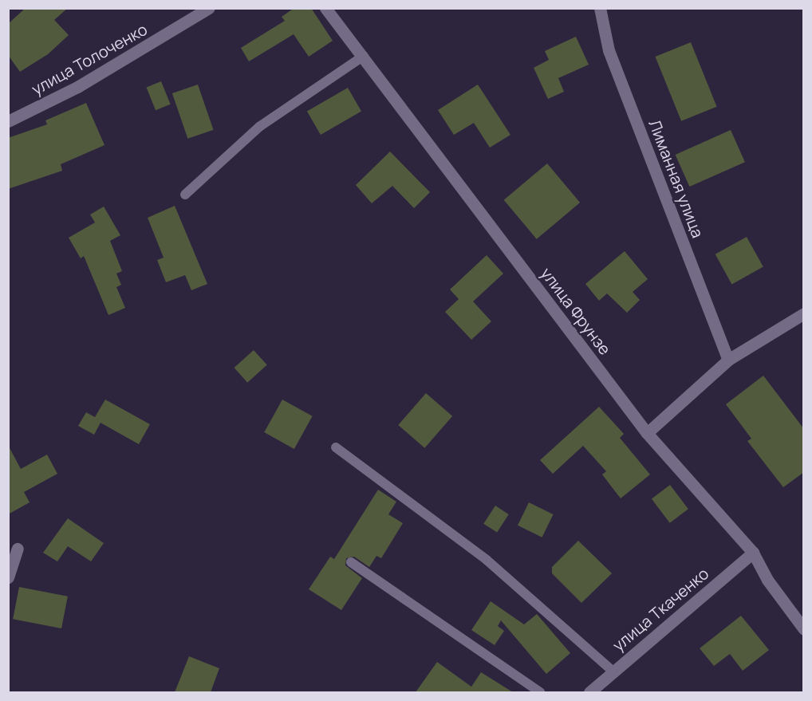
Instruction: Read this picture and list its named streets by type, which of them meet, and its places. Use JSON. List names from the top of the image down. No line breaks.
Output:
{"streets":{"street":["улица Толоченко","Лиманная улица","улица Фрунзе","улица Ткаченко"]},"crossings":[["улица Фрунзе","улица Ткаченко"]]}
